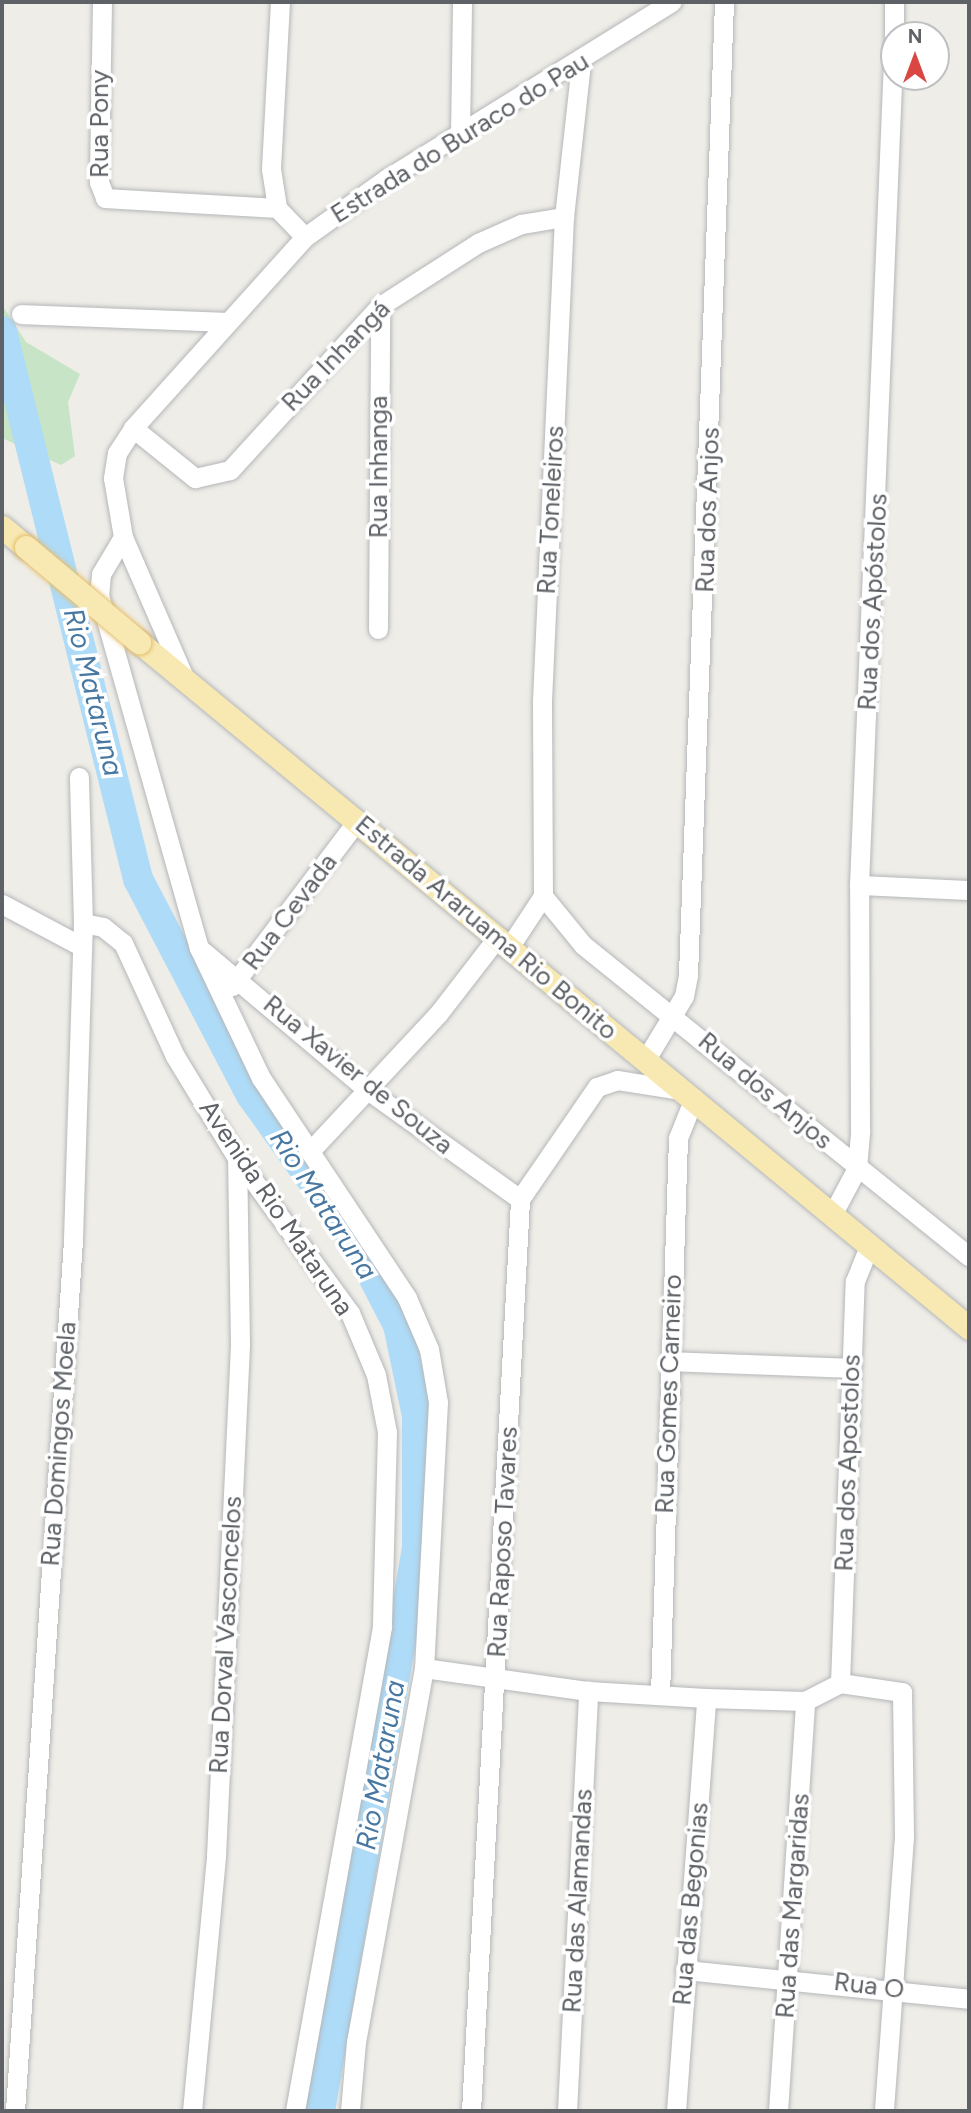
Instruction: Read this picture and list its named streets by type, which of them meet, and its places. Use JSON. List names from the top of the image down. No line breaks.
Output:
{"streets":{"main road":["Estrada Araruama Rio Bonito"],"street":["Rua Pony","Estrada do Buraco do Pau","Rua Inhangá","Rua Inhanga","Rua Toneleiros","Rua dos Anjos","Rua dos Apóstolos","Rua Cevada","Rua Xavier de Souza","Avenida Rio Mataruna","Rua Gomes Carneiro","Rua Domingos Moela","Rua dos Apostolos","Rua Raposo Tavares","Rua Dorval Vasconcelos","Rua das Alamandas","Rua das Begonias","Rua das Margaridas","Rua O"]},"crossings":[["Estrada do Buraco do Pau","Rua Inhangá"],["Estrada do Buraco do Pau","Rua Toneleiros"],["Estrada do Buraco do Pau","Estrada Araruama Rio Bonito"],["Rua Inhangá","Rua Inhanga"],["Rua Inhangá","Rua Toneleiros"],["Rua dos Anjos","Rua dos Apóstolos"],["Rua dos Anjos","Estrada Araruama Rio Bonito"],["Rua dos Apóstolos","Estrada Araruama Rio Bonito"],["Rua Cevada","Estrada Araruama Rio Bonito"],["Rua Cevada","Rua Xavier de Souza"],["Estrada Araruama Rio Bonito","Rua Gomes Carneiro"],["Estrada Araruama Rio Bonito","Rua dos Apostolos"],["Rua Xavier de Souza","Rua Raposo Tavares"],["Avenida Rio Mataruna","Rua Domingos Moela"],["Avenida Rio Mataruna","Rua Dorval Vasconcelos"],["Rua das Begonias","Rua O"],["Rua das Margaridas","Rua O"]],"water":["Rio Mataruna"],"north":"top"}
